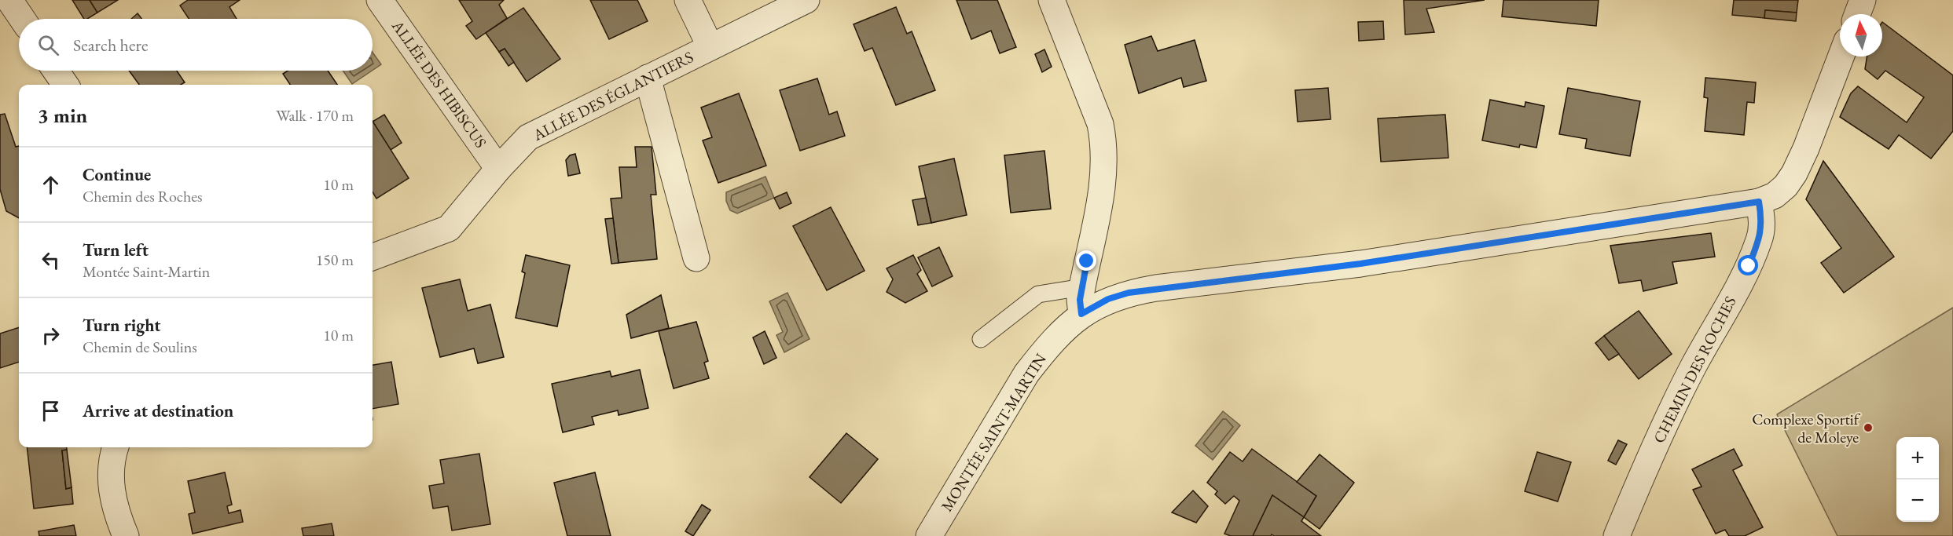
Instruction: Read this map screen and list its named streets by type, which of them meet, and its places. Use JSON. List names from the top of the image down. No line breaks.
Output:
{"streets":{"street":["ALLÉE DES HIBISCUS","ALLÉE DES ÉGLANTIERS","CHEMIN DES ROCHES","MONTÉE SAINT-MARTIN"]},"crossings":[["ALLÉE DES HIBISCUS","ALLÉE DES ÉGLANTIERS"],["CHEMIN DES ROCHES","MONTÉE SAINT-MARTIN"]],"places":["Complexe Sportif de Moleye"],"north":"top","page":{"search":"Search here","heading":["3 min","Walk · 170 m"],"list":[["Continue","Chemin des Roches","10 m"],["Turn left","Montée Saint-Martin","150 m"],["Turn right","Chemin de Soulins","10 m"],"Arrive at destination"],"map_buttons":["+","−"]}}
